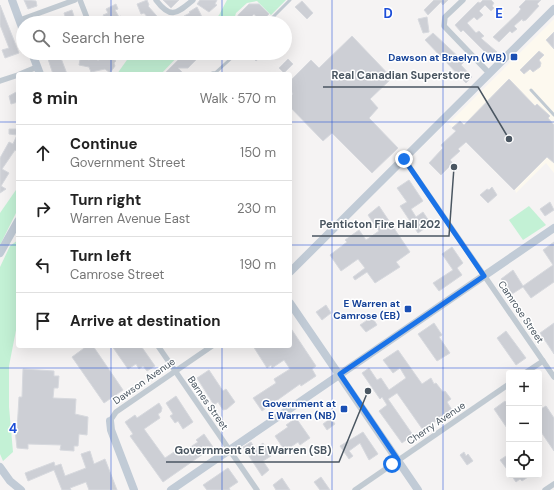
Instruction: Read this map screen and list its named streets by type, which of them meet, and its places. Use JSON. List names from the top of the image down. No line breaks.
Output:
{"streets":{"street":["Camrose Street","Dawson Avenue","Barnes Street","Cherry Avenue"]},"crossings":[["Dawson Avenue","Barnes Street"]],"places":{"transit":["Dawson at Braelyn (WB)","E Warren at Camrose (EB)","Government at E Warren (NB)"],"other":["Real Canadian Superstore","Penticton Fire Hall 202","Government at E Warren (SB)"]},"page":{"search":"Search here","heading":["8 min","Walk · 570 m"],"list":[["Continue","Government Street","150 m"],["Turn right","Warren Avenue East","230 m"],["Turn left","Camrose Street","190 m"],"Arrive at destination"],"map_buttons":["+","−"]},"grid":{"columns":["D","E"],"rows":["4"]}}
